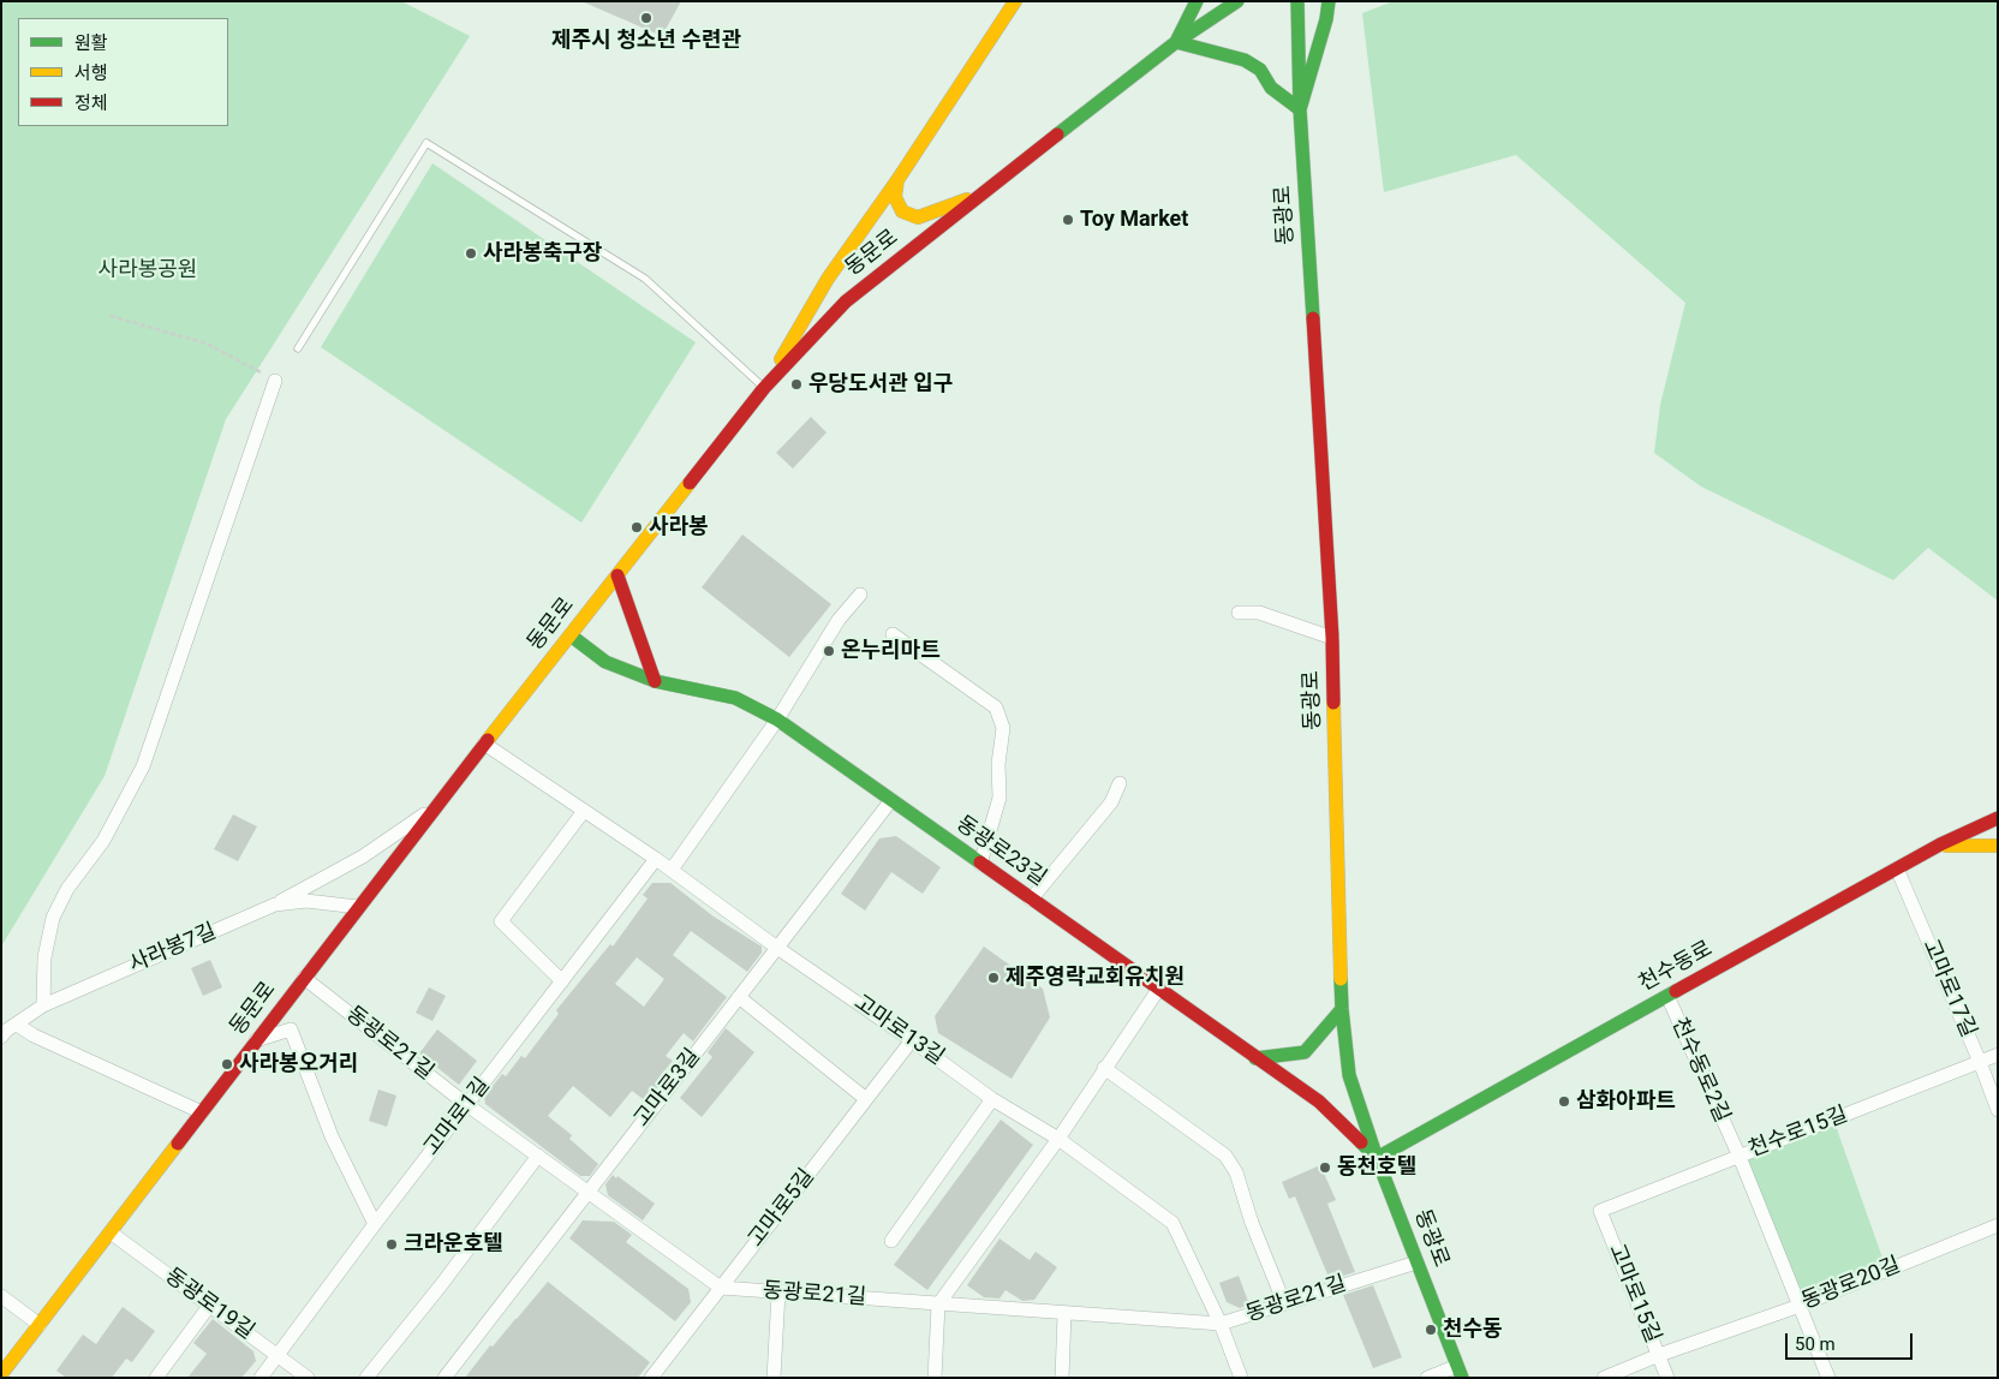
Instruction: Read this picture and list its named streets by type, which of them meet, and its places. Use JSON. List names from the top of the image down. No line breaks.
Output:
{"streets":{"main road":["동광로","동문로","동광로23길","천수동로"],"street":["사라봉7길","고마로17길","고마로13길","동광로21길","천수동로2길","고마로3길","고마로1길","천수로15길","고마로5길","동광로20길","고마로15길","동광로19길"]},"crossings":[["동광로","동광로23길"],["동광로","천수동로"],["동광로","동광로21길"],["동문로","동광로23길"],["동문로","사라봉7길"],["동문로","고마로13길"],["동문로","동광로21길"],["동문로","동광로19길"],["동광로23길","천수동로"],["동광로23길","고마로3길"],["천수동로","고마로17길"],["천수동로","천수동로2길"],["고마로17길","천수로15길"],["고마로13길","동광로21길"],["고마로13길","고마로3길"],["고마로13길","고마로1길"],["고마로13길","고마로5길"],["동광로21길","고마로3길"],["동광로21길","고마로1길"],["동광로21길","고마로5길"],["천수동로2길","천수로15길"],["천수동로2길","동광로20길"],["고마로1길","동광로19길"],["천수로15길","고마로15길"],["동광로20길","고마로15길"]],"parks":["사라봉공원"],"places":["제주시 청소년 수련관","Toy Market","사라봉축구장","우당도서관 입구","사라봉","온누리마트","제주영락교회유치원","사라봉오거리","삼화아파트","동천호텔","크라운호텔","천수동"],"legend":["원활","서행","정체"],"scale_bar":"50 m"}
